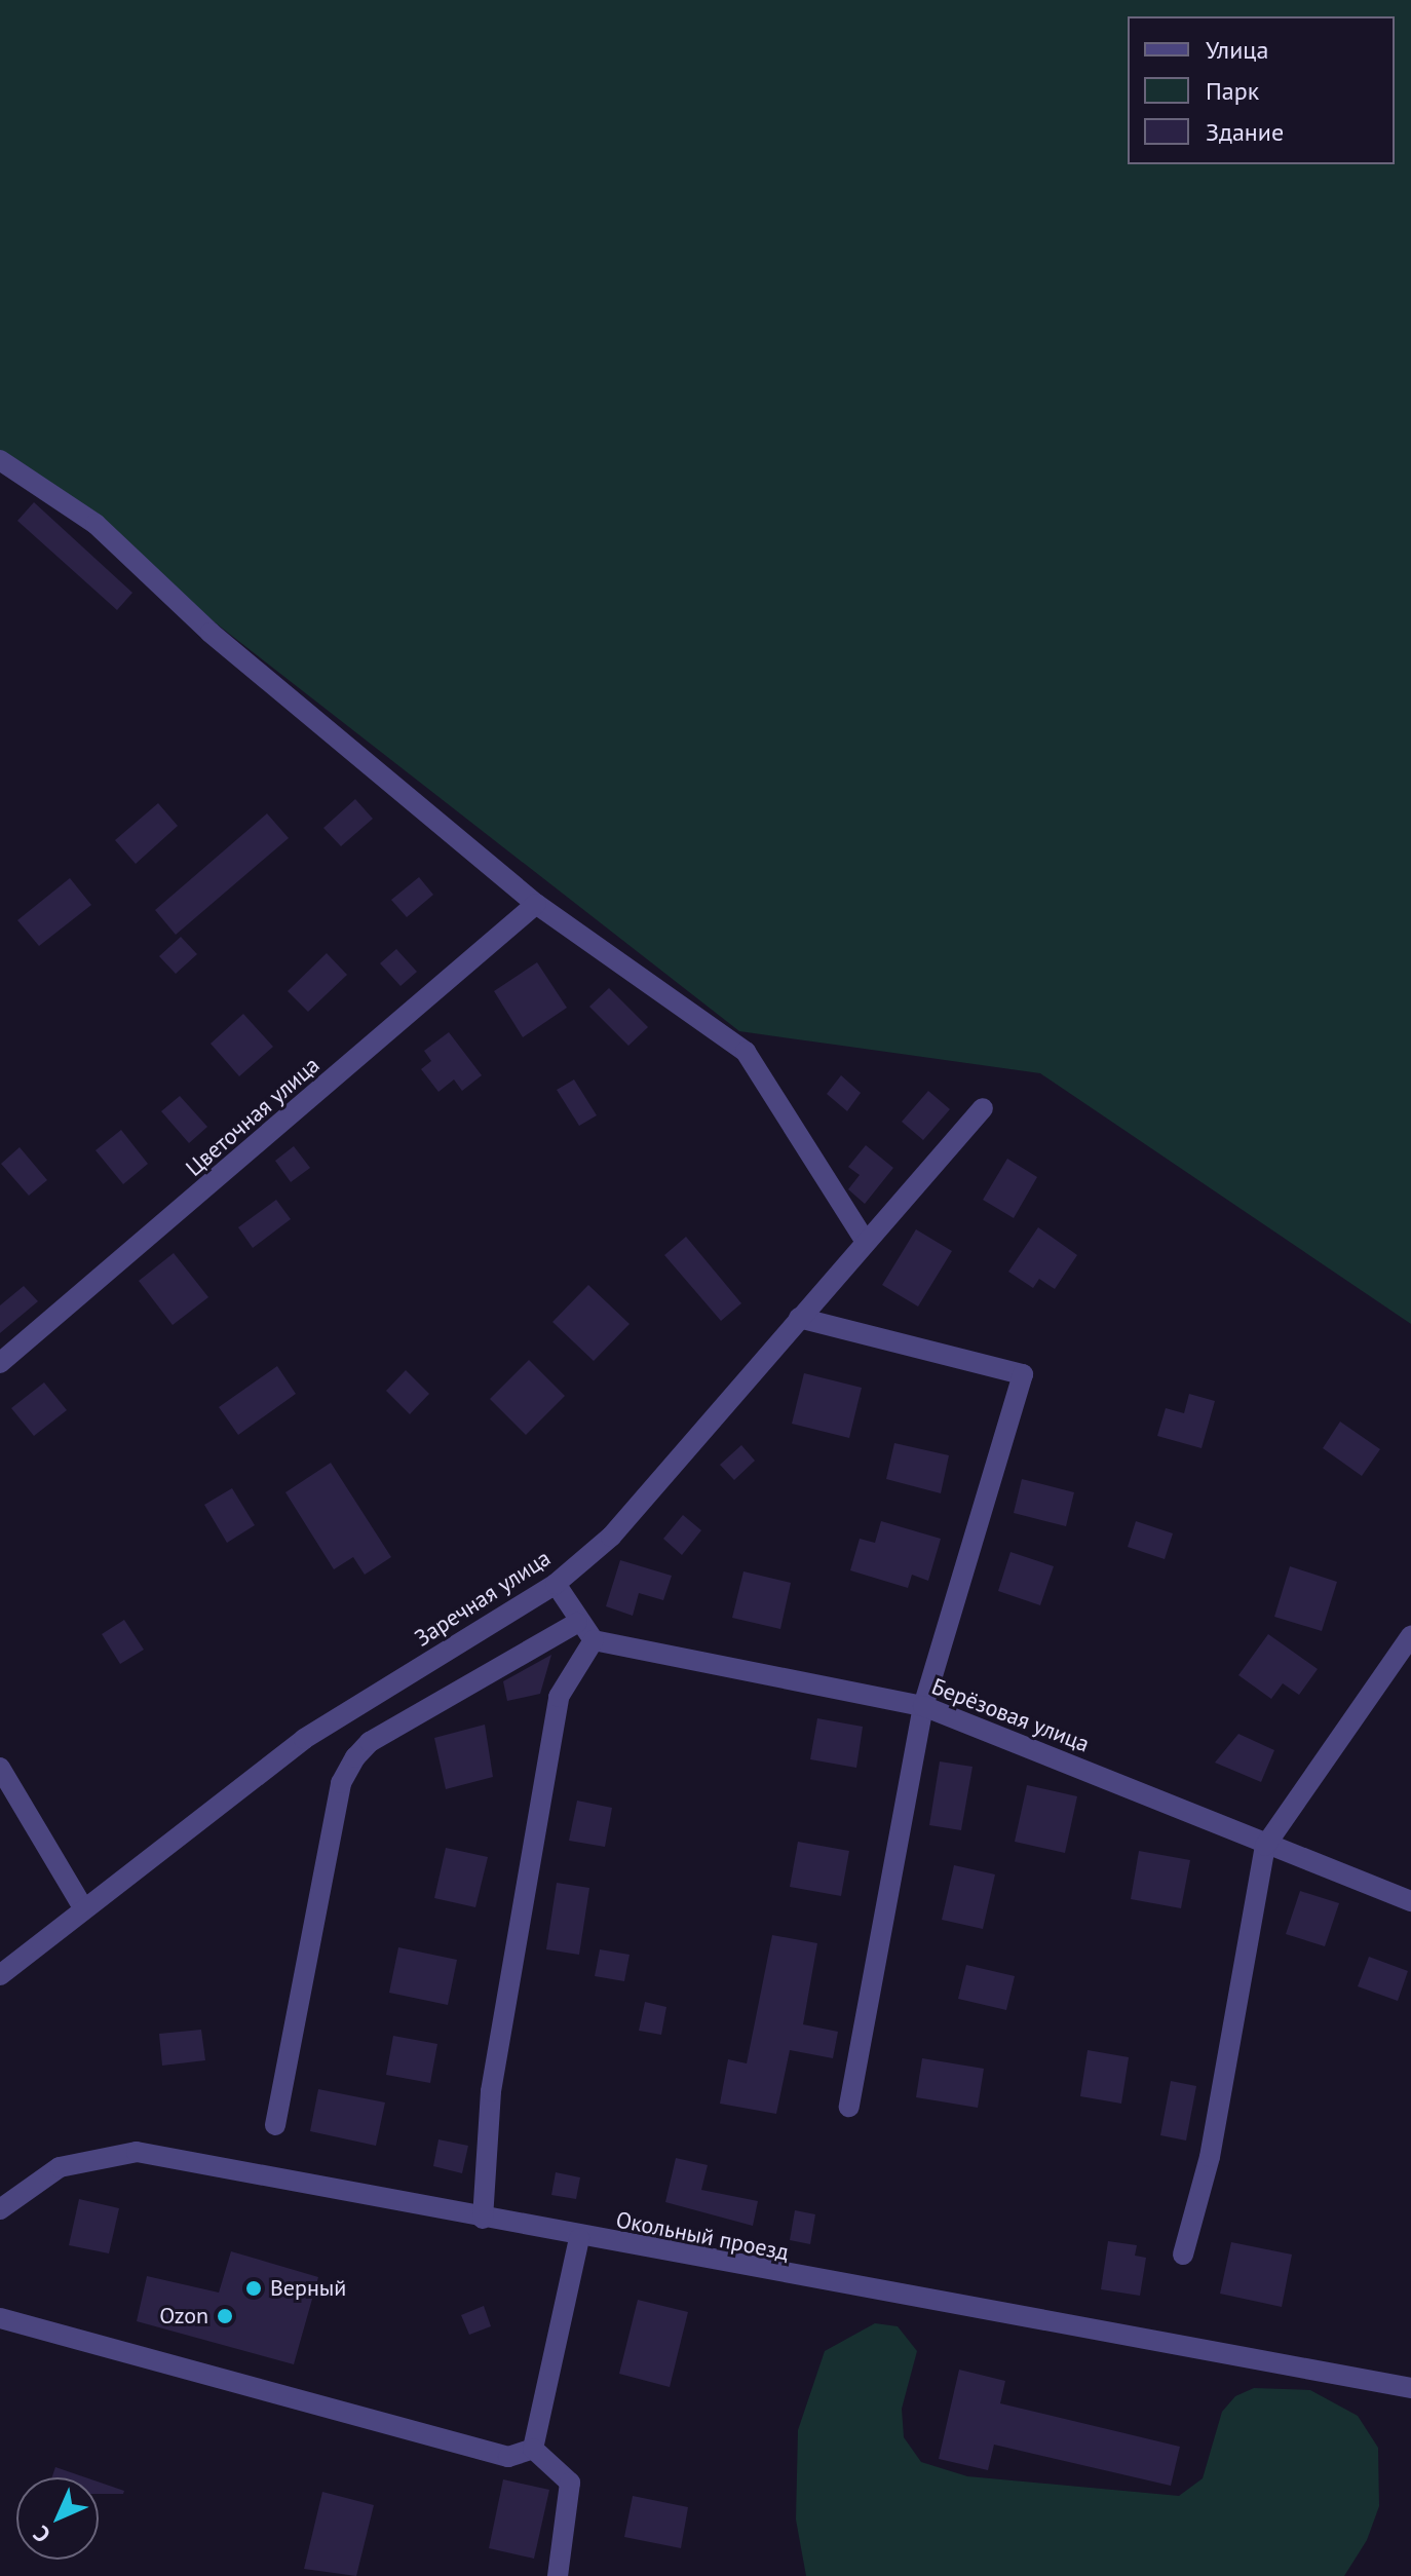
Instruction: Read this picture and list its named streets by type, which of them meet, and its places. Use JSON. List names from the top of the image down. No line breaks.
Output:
{"streets":{"street":["Цветочная улица","Заречная улица","Берёзовая улица","Окольный проезд"]},"places":["Верный","Ozon"],"legend":["Улица","Парк","Здание"],"north":"bottom left"}
